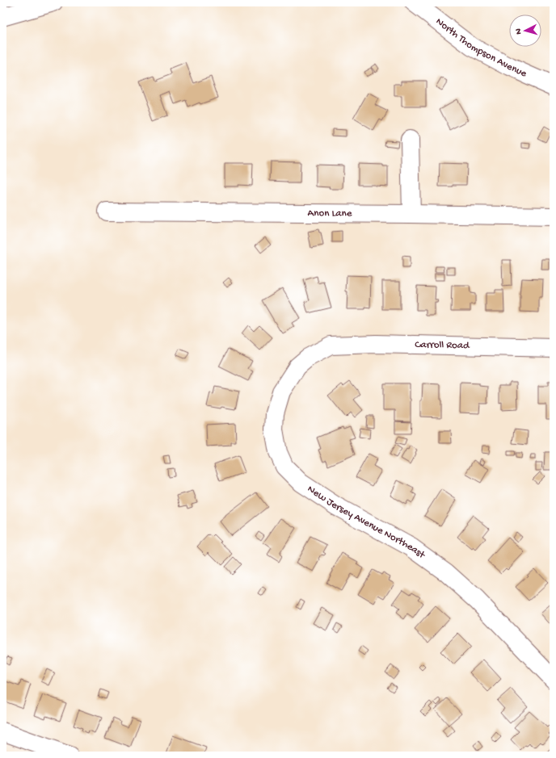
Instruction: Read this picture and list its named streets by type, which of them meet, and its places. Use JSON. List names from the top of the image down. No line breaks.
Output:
{"streets":{"main road":["North Thompson Avenue","Anon Lane","Carroll Road","New Jersey Avenue Northeast"]},"crossings":[["Carroll Road","New Jersey Avenue Northeast"]],"north":"left"}
